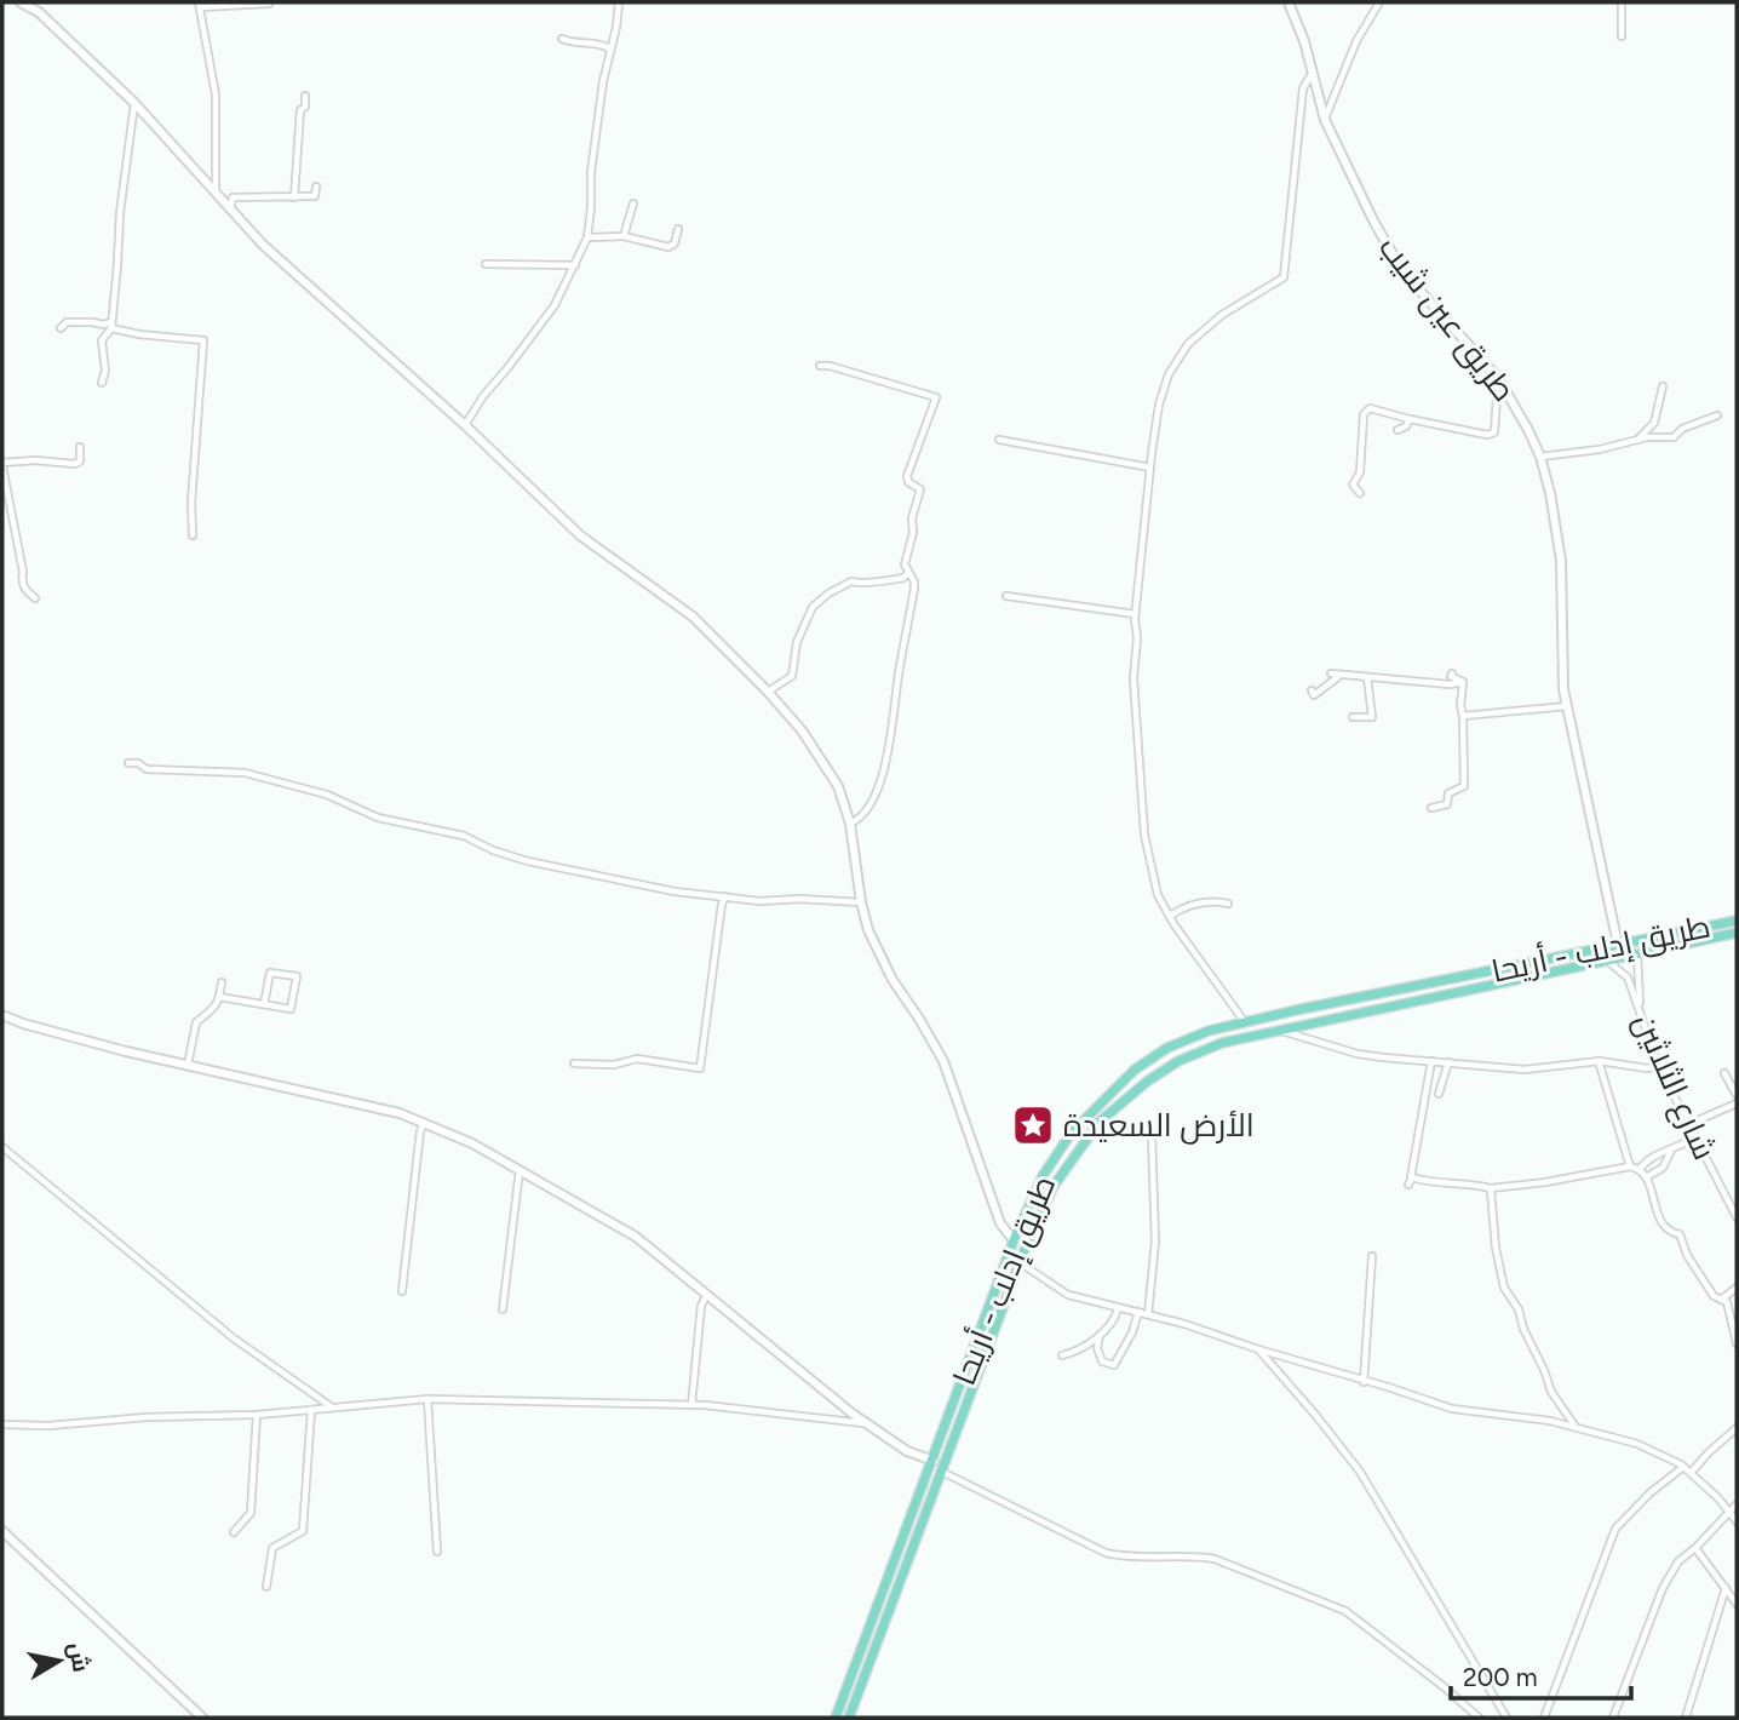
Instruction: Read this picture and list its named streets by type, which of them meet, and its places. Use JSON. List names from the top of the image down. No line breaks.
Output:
{"streets":{"main road":["طريق إدلب - أريحا"],"street":["طريق عين شيب","شارع الثلاثين"]},"crossings":[["طريق عين شيب","طريق إدلب - أريحا"],["طريق إدلب - أريحا","شارع الثلاثين"]],"places":{"place":["الأرض السعيدة"]},"scale_bar":"200 m","north":"right"}
